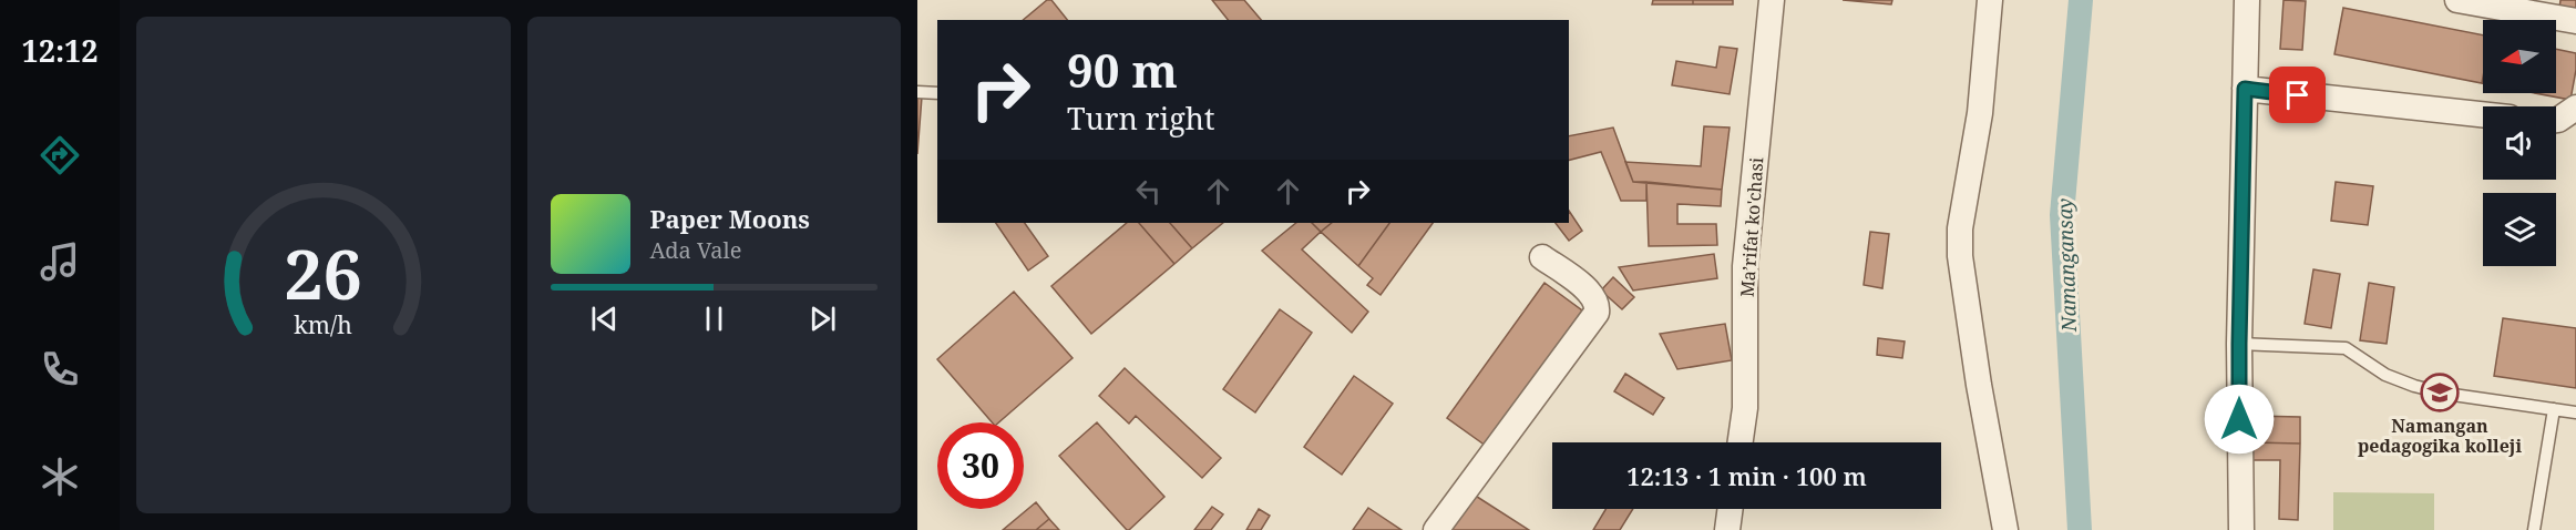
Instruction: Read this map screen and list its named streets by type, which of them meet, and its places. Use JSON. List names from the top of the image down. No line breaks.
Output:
{"streets":{"street":["Maʼrifat ko'chasi"]},"water":["Namangansay"],"places":{"school or university":["Namangan pedagogika kolleji"]},"north":"left","page":{"tabs":"12:12","turn":["90 m","Turn right"],"song":["Paper Moons","Ada Vale"],"limit":"30","trip":"12:13 · 1 min · 100 m","gauge":["26","km/h"]}}
